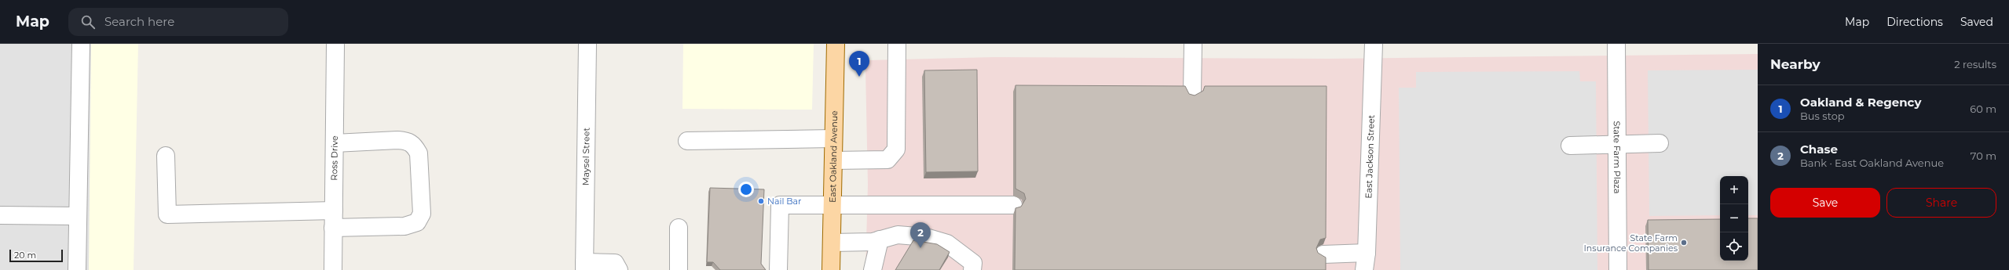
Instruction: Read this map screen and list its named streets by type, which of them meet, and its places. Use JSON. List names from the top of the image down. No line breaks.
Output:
{"streets":{"main road":["East Oakland Avenue"],"street":["Maysel Street","East Jackson Street","State Farm Plaza","Ross Drive"]},"places":["Nail Bar","State Farm Insurance Companies"],"scale_bar":"20 m","page":{"header":"Map","search":"Search here","nav":["Map","Directions","Saved"],"heading":["Nearby","2 results"],"pins":["1","2"],"list":[{"mark":"1","name":"Oakland & Regency","note":"Bus stop","value":"60 m"},{"mark":"2","name":"Chase","note":"Bank · East Oakland Avenue","value":"70 m"}],"map_buttons":["+","−"],"buttons":["Save","Share"],"scale":"20 m"}}
